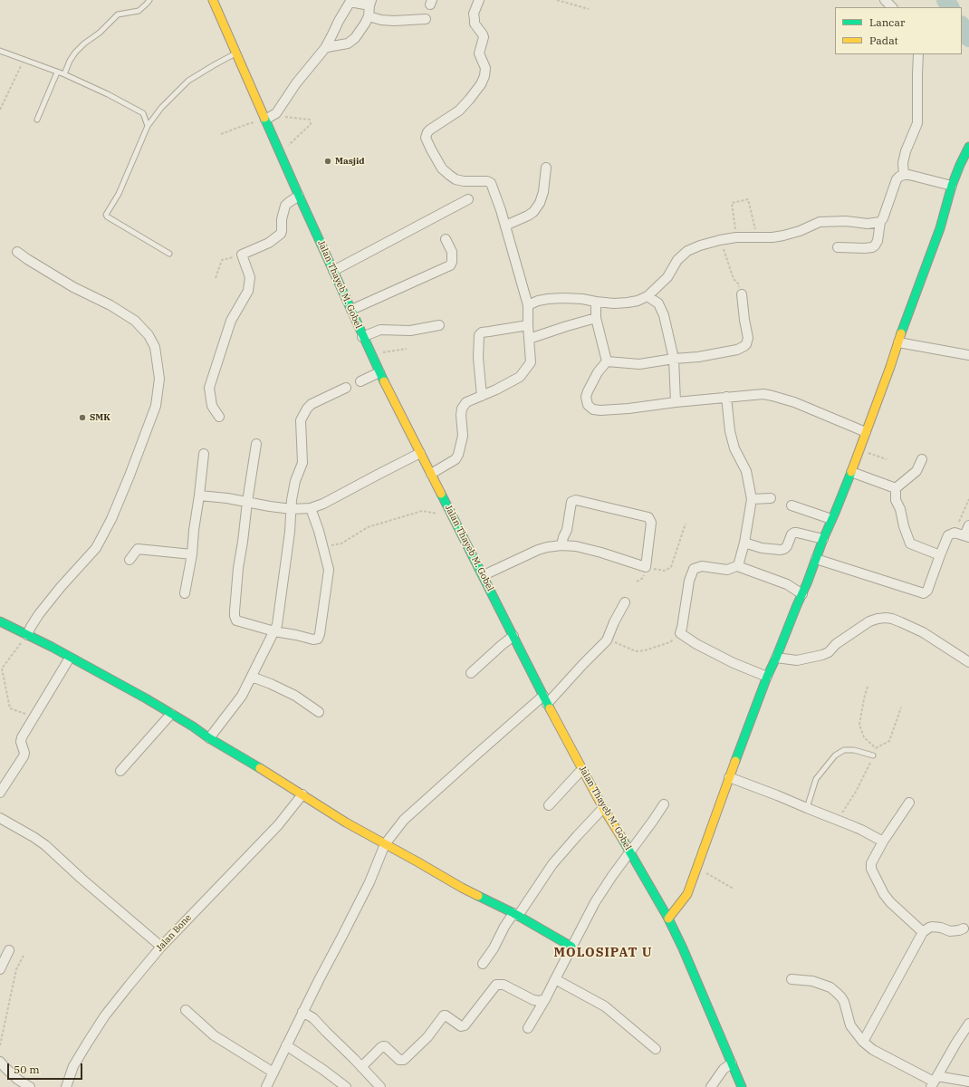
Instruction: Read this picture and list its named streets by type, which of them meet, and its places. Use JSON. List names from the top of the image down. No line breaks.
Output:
{"streets":{"street":["Jalan Thayeb M. Gobel","Jalan Bone"]},"districts":["MOLOSIPAT U"],"places":["Masjid","SMK"],"legend":["Lancar","Padat"],"scale_bar":"50 m"}
